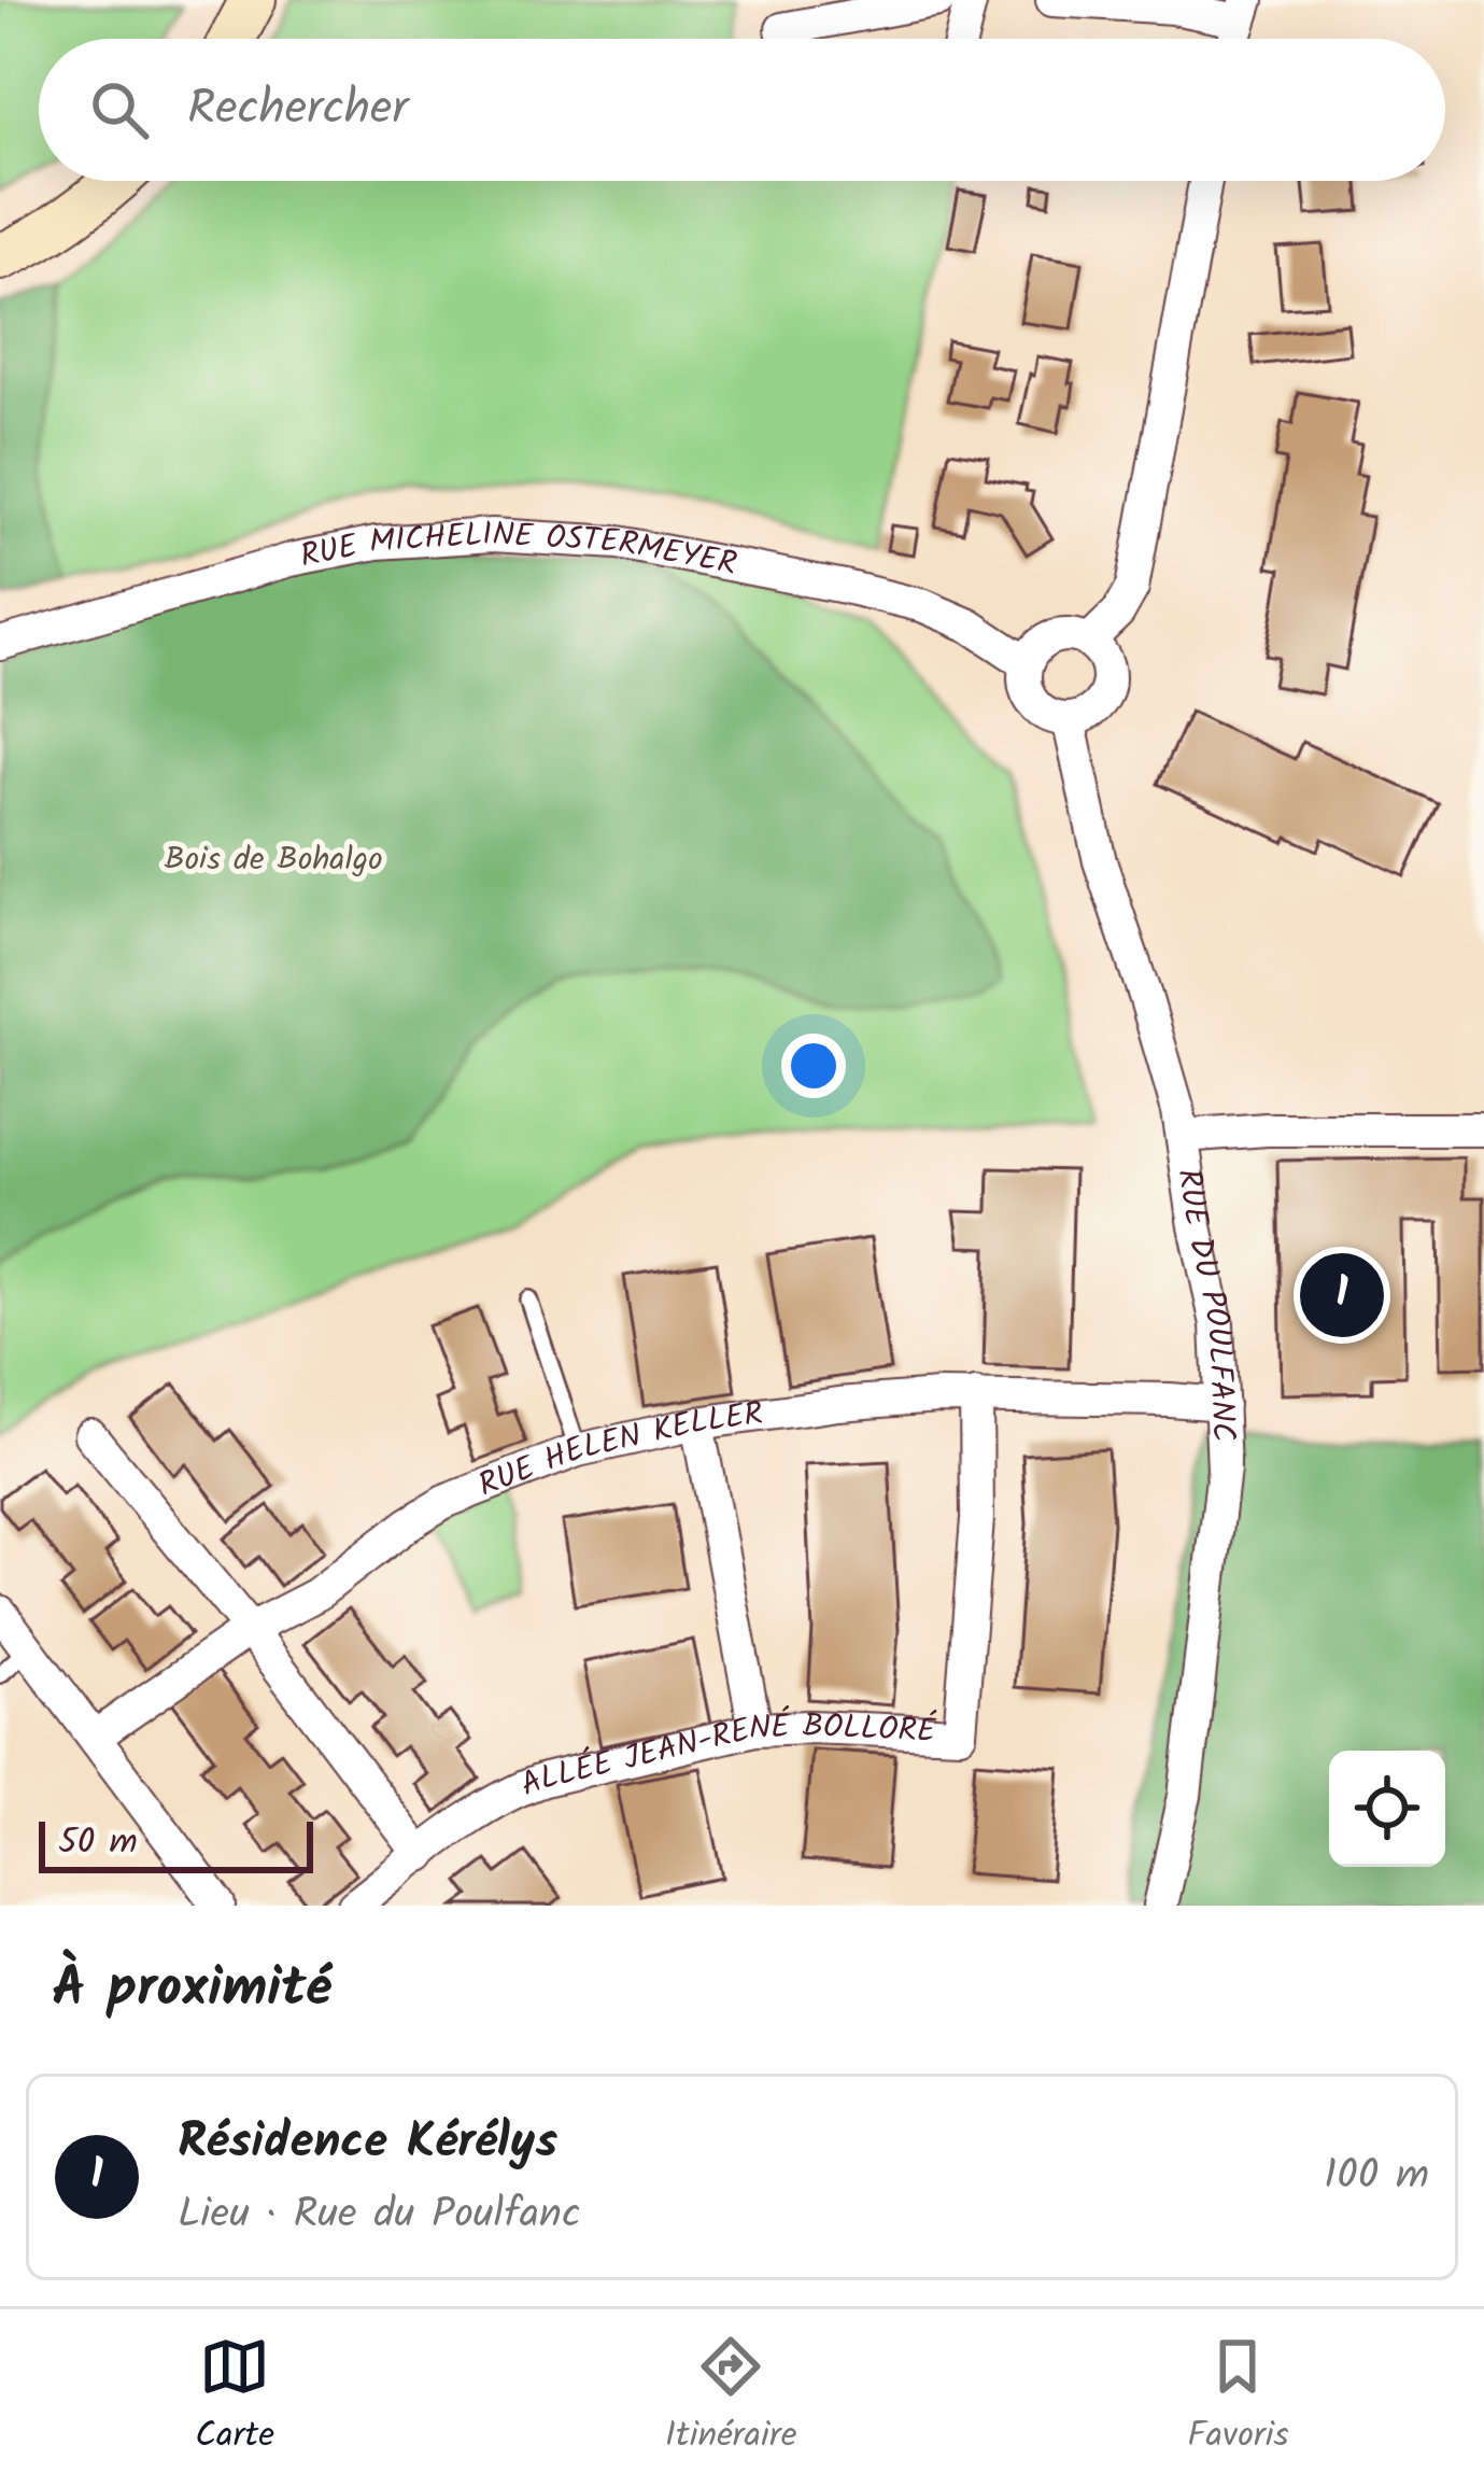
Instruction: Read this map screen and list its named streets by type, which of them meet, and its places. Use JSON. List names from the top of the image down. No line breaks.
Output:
{"streets":{"street":["RUE MICHELINE OSTERMEYER","RUE DU POULFANC","RUE HELEN KELLER","ALLÉE JEAN-RENÉ BOLLORÉ"]},"crossings":[["RUE MICHELINE OSTERMEYER","RUE DU POULFANC"],["RUE DU POULFANC","RUE HELEN KELLER"],["RUE HELEN KELLER","ALLÉE JEAN-RENÉ BOLLORÉ"]],"parks":["Bois de Bohalgo"],"scale_bar":"50 m","page":{"search":"Rechercher","pins":"1","scale":"50 m","heading":"À proximité","list":[{"mark":"1","name":"Résidence Kérélys","note":"Lieu · Rue du Poulfanc","value":"100 m"}],"nav":["Carte","Itinéraire","Favoris"]}}
